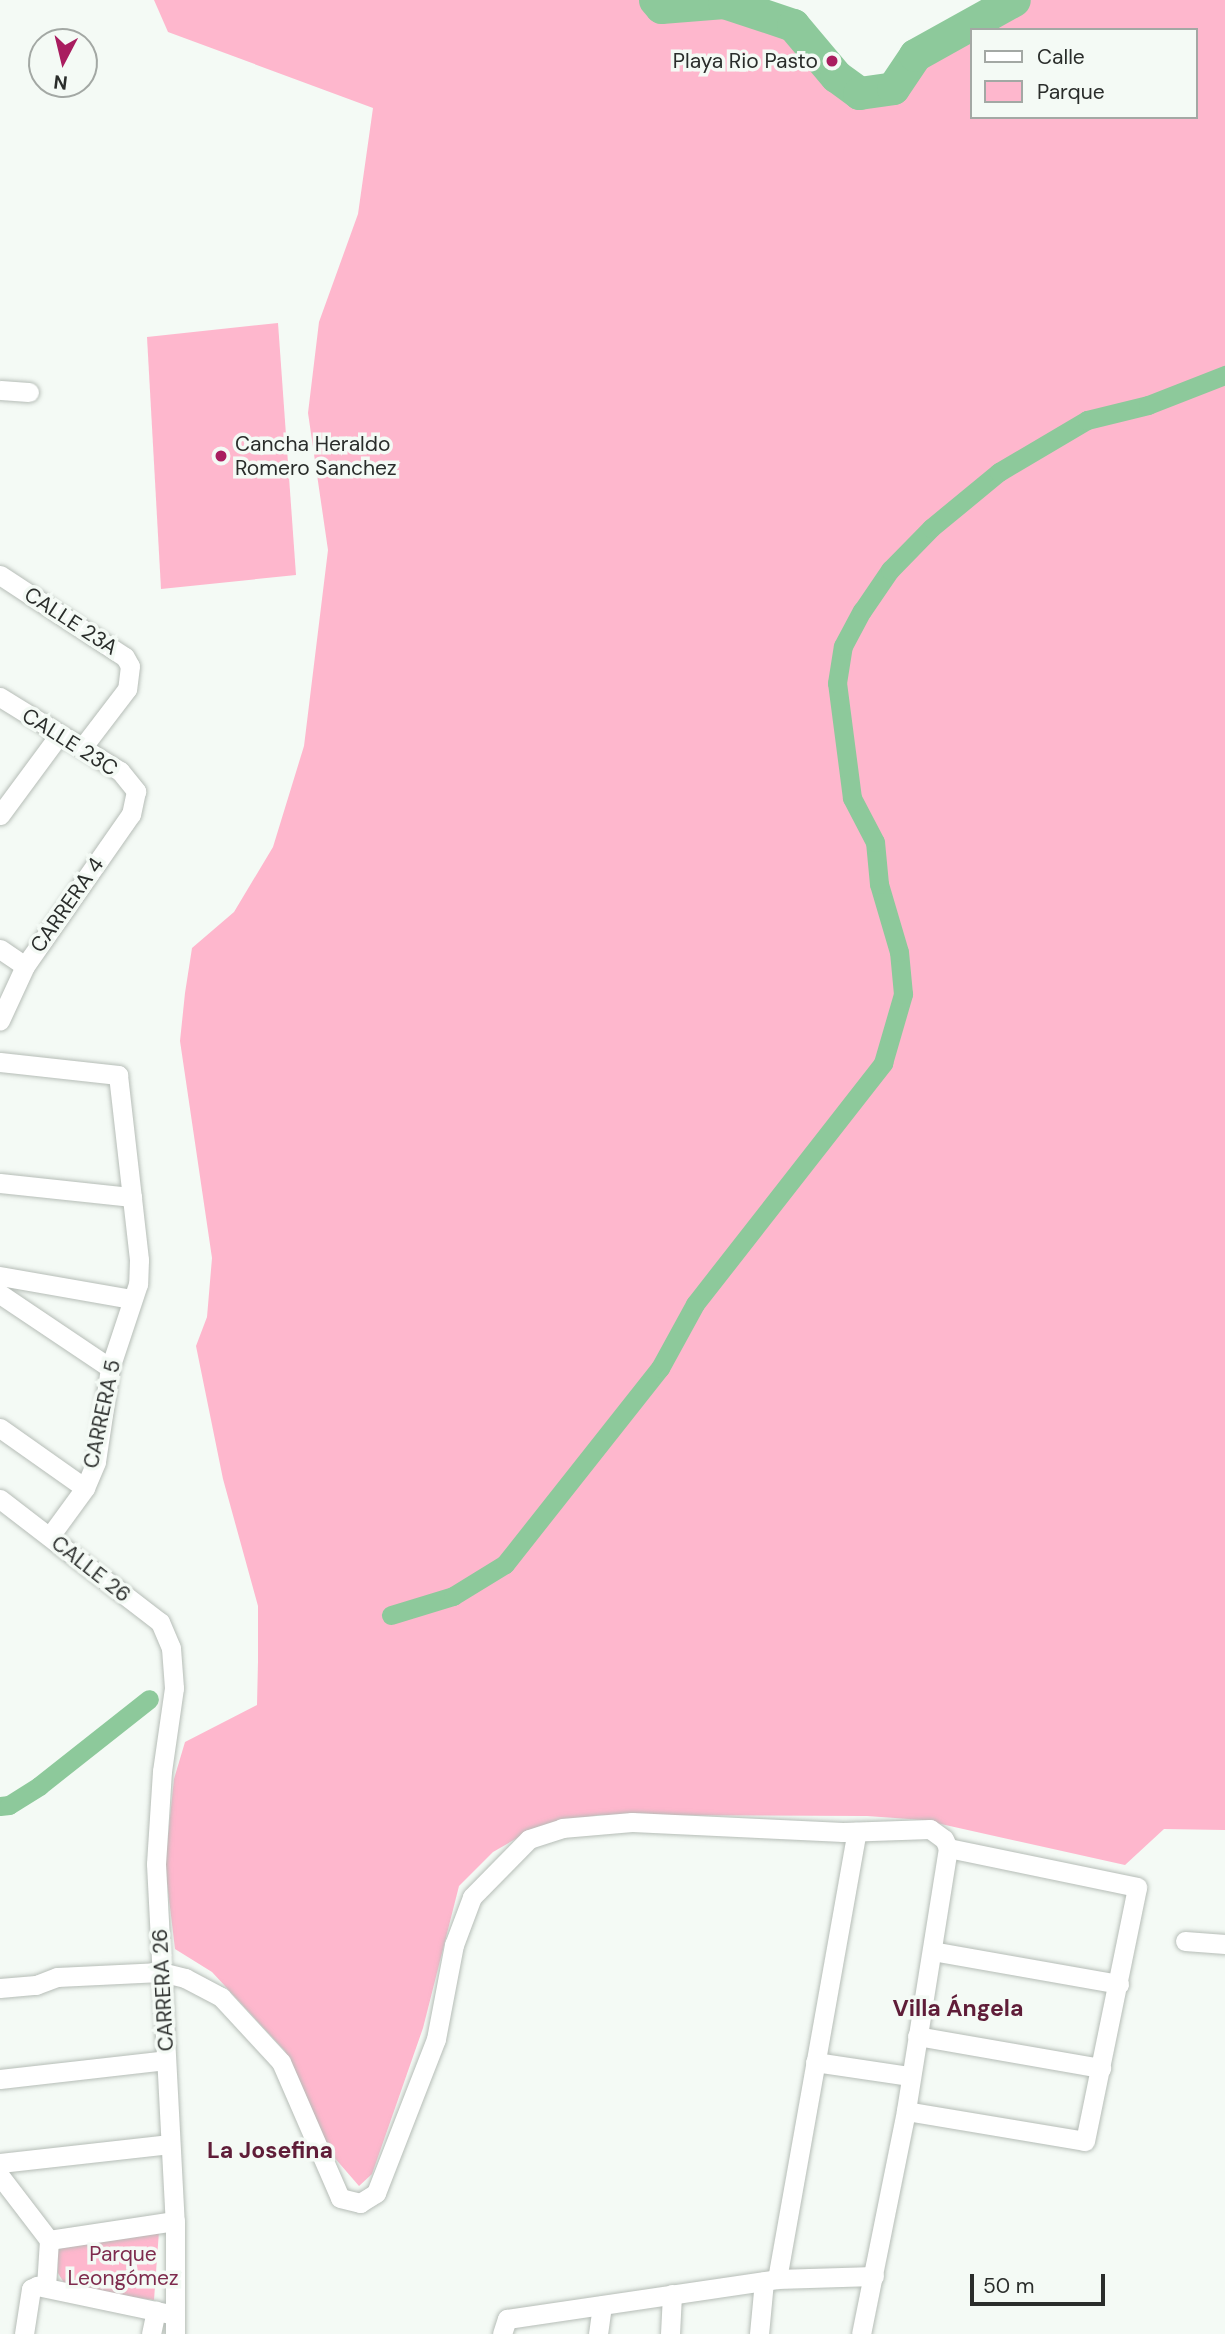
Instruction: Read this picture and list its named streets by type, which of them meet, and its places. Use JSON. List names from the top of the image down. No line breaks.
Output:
{"streets":{"street":["CALLE 23A","CALLE 23C","CARRERA 4","CARRERA 5","CALLE 26","CARRERA 26"]},"crossings":[["CALLE 23A","CALLE 23C"],["CALLE 23C","CARRERA 4"],["CARRERA 5","CALLE 26"],["CALLE 26","CARRERA 26"]],"districts":["Villa Ángela","La Josefina"],"parks":["Parque Leongómez"],"places":["Playa Rio Pasto","Cancha Heraldo Romero Sanchez"],"legend":["Calle","Parque"],"scale_bar":"50 m","north":"bottom"}
